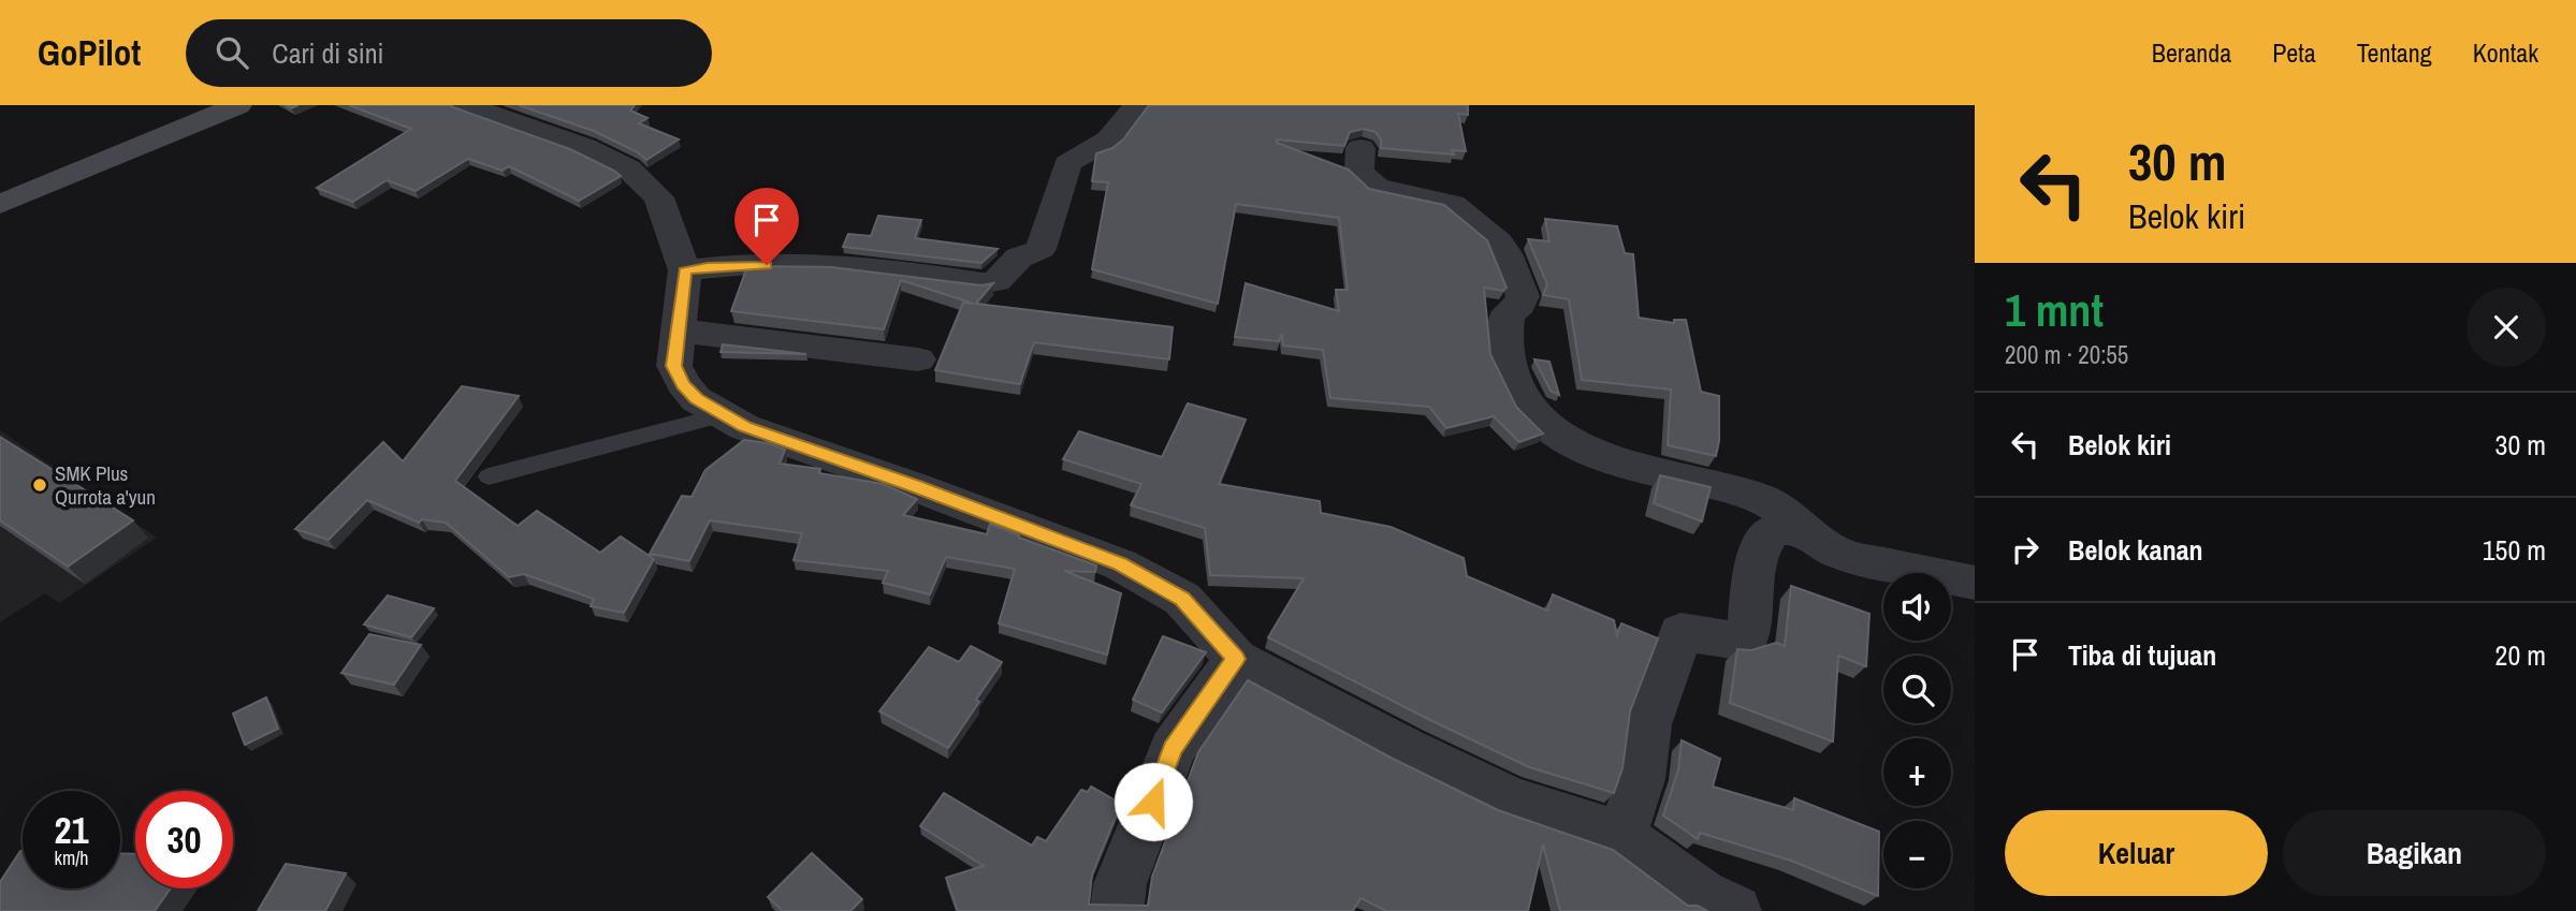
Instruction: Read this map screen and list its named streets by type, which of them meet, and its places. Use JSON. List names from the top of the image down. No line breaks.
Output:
{"places":["SMK Plus Qurrota a'yun"],"page":{"header":"GoPilot","search":"Cari di sini","nav":["Beranda","Peta","Tentang","Kontak"],"turn":["30 m","Belok kiri"],"heading":["1 mnt","200 m · 20:55"],"list":[{"name":"Belok kiri","value":"30 m"},{"name":"Belok kanan","value":"150 m"},{"name":"Tiba di tujuan","value":"20 m"}],"map_buttons":["+","−"],"speed":"21 km/h","limit":"30","buttons":["Keluar","Bagikan"]}}
